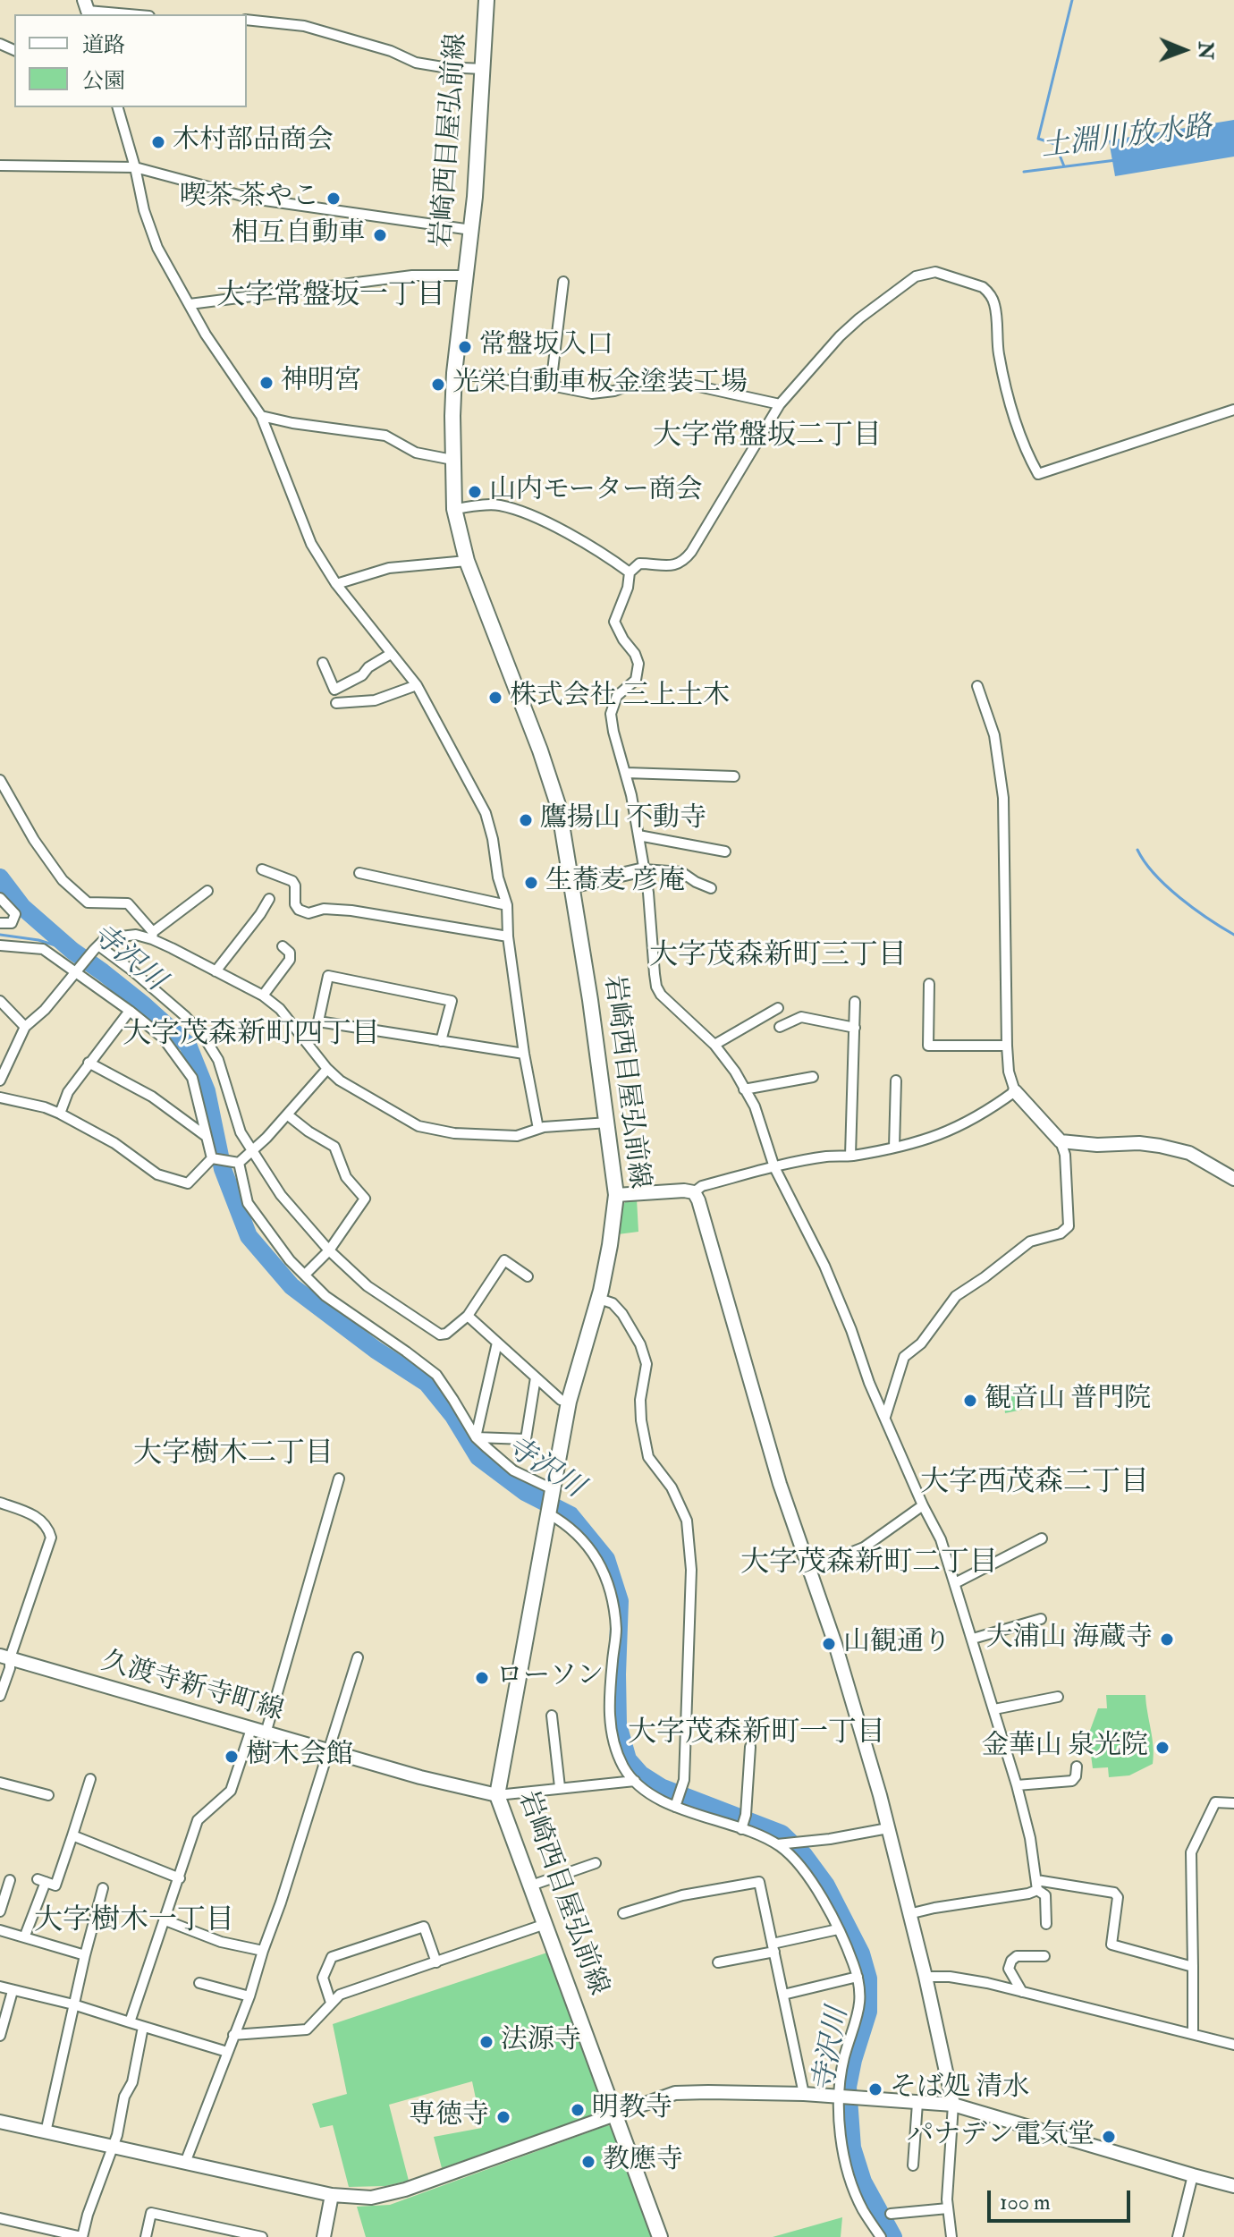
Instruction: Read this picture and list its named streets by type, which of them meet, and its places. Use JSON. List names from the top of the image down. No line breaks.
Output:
{"streets":{"main road":["岩崎西目屋弘前線"],"street":["久渡寺新寺町線"]},"crossings":[["岩崎西目屋弘前線","久渡寺新寺町線"]],"districts":["大字常盤坂一丁目","大字常盤坂二丁目","大字茂森新町三丁目","大字茂森新町四丁目","大字樹木二丁目","大字西茂森二丁目","大字茂森新町二丁目","大字茂森新町一丁目","大字樹木一丁目"],"water":["土淵川放水路","寺沢川"],"places":["木村部品商会","喫茶 茶やこ","相互自動車","常盤坂入口","神明宮","光栄自動車板金塗装工場","山内モーター商会","株式会社 三上土木","鷹揚山 不動寺","生蕎麦 彦庵","観音山 普門院","大浦山 海蔵寺","山観通り","ローソン","金華山 泉光院","樹木会館","法源寺","そば処 清水","明教寺","専徳寺","パナデン電気堂","教應寺"],"legend":["道路","公園"],"scale_bar":"100 m","north":"right"}
